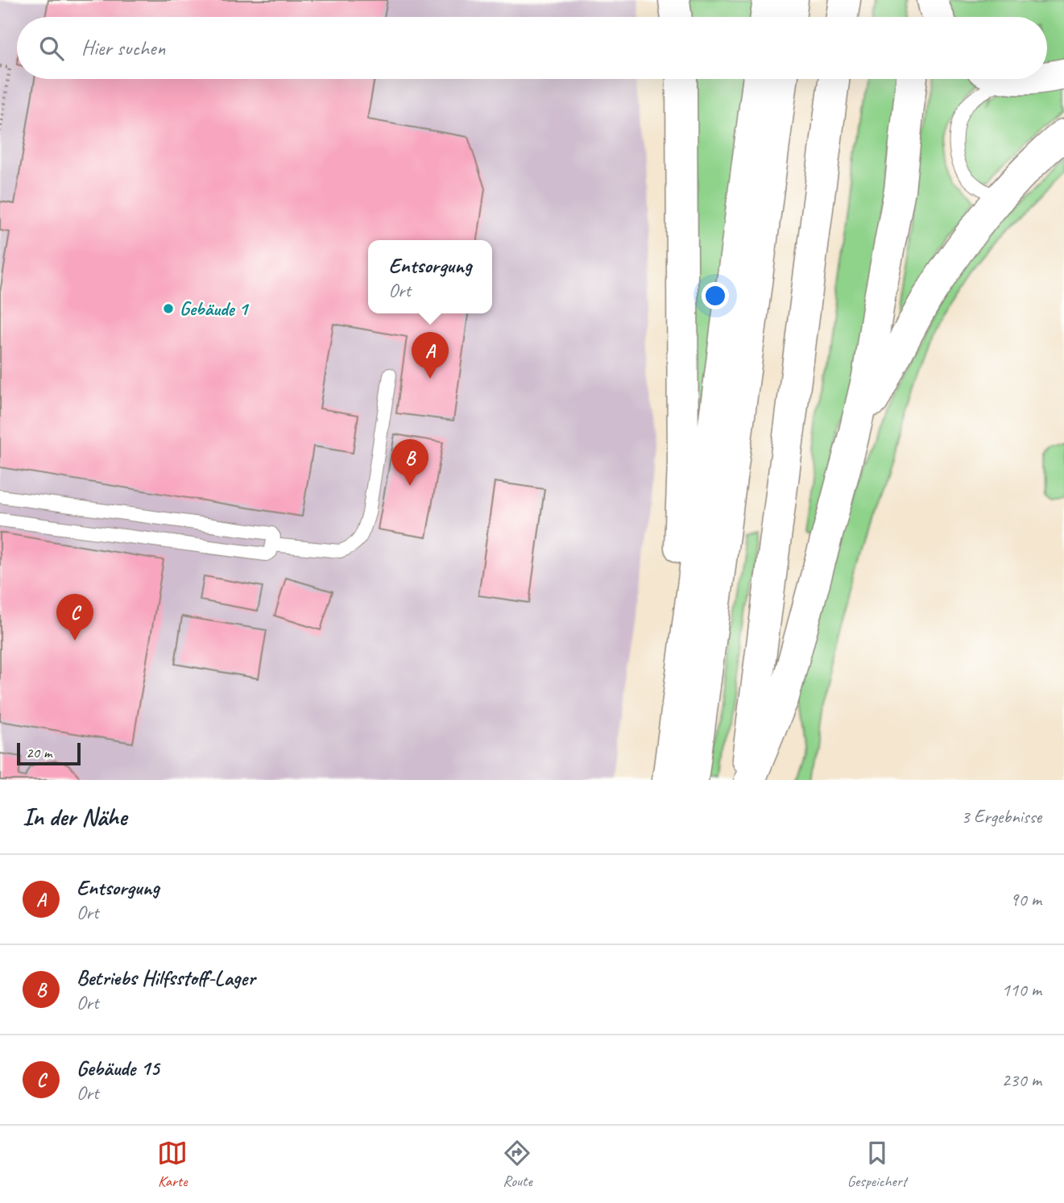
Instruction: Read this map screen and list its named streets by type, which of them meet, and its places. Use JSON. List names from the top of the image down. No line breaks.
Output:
{"places":["Gebäude 1"],"scale_bar":"20 m","page":{"search":"Hier suchen","popup":["Entsorgung","Ort"],"pins":["A","B","C"],"scale":"20 m","heading":["In der Nähe","3 Ergebnisse"],"list":[{"mark":"A","name":"Entsorgung","note":"Ort","value":"90 m"},{"mark":"B","name":"Betriebs Hilfsstoff-Lager","note":"Ort","value":"110 m"},{"mark":"C","name":"Gebäude 15","note":"Ort","value":"230 m"}],"nav":["Karte","Route","Gespeichert"]}}
